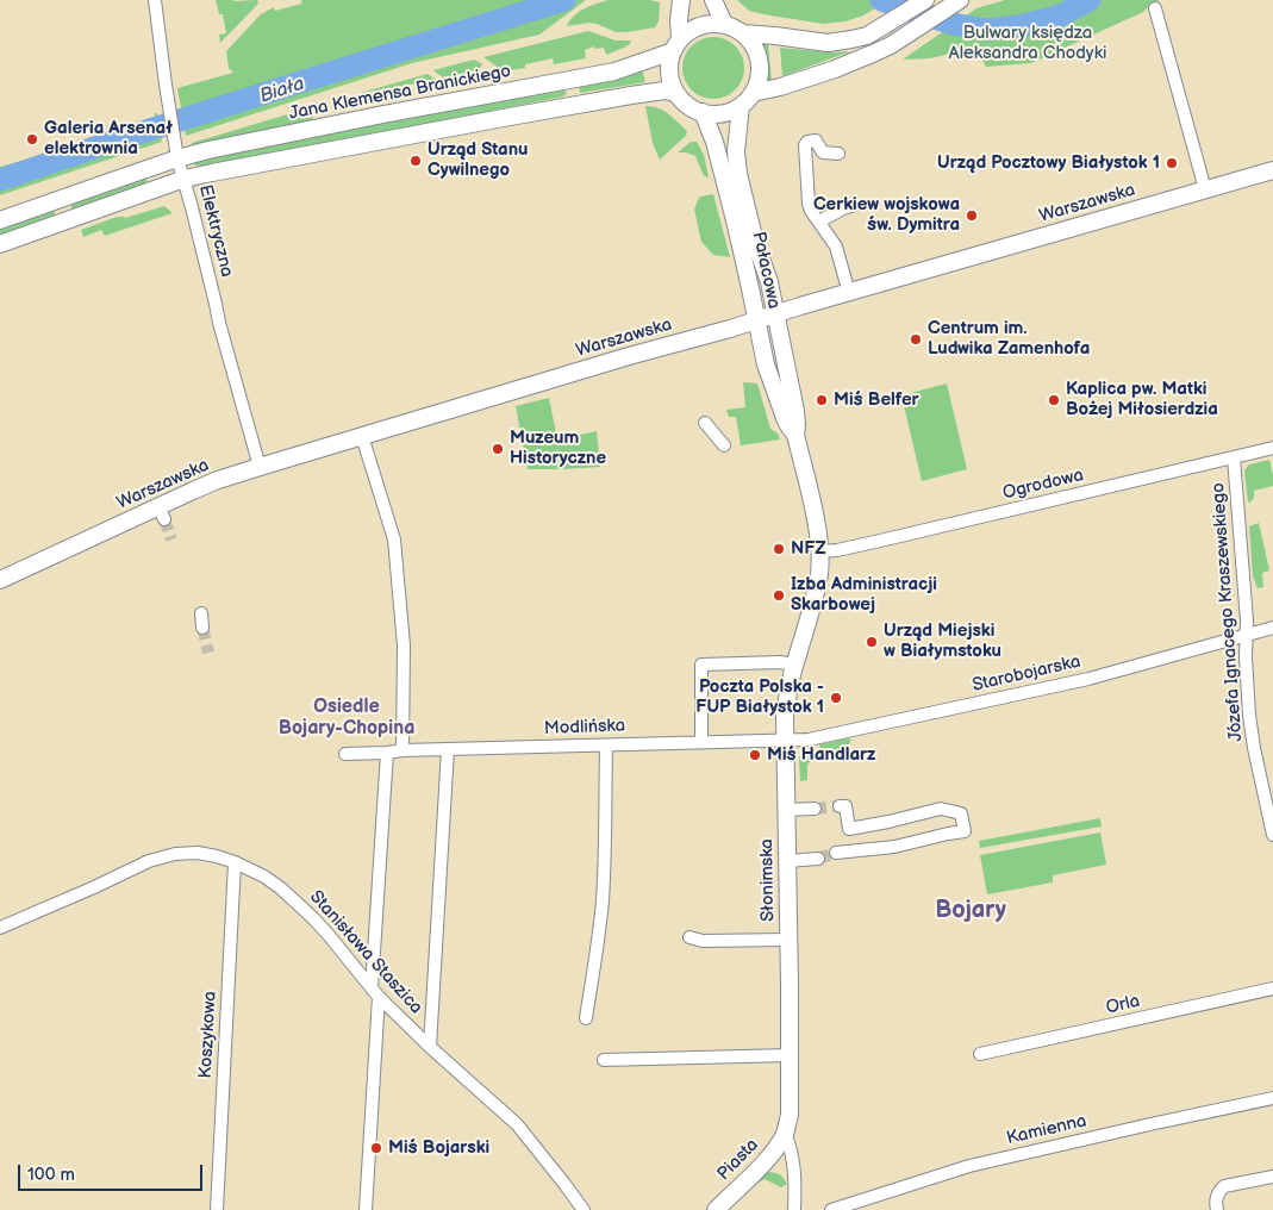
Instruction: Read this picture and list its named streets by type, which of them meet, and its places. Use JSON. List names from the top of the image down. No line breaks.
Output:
{"streets":{"street":["Jana Klemensa Branickiego","Warszawska","Elektryczna","Pałacowa","Ogrodowa","Józefa Ignacego Kraszewskiego","Starobojarska","Modlińska","Słonimska","Stanisława Staszica","Orla","Koszykowa","Kamienna","Piasta"]},"crossings":[["Jana Klemensa Branickiego","Elektryczna"],["Jana Klemensa Branickiego","Pałacowa"],["Warszawska","Elektryczna"],["Warszawska","Pałacowa"],["Pałacowa","Ogrodowa"],["Pałacowa","Słonimska"],["Ogrodowa","Józefa Ignacego Kraszewskiego"],["Ogrodowa","Słonimska"],["Józefa Ignacego Kraszewskiego","Starobojarska"],["Starobojarska","Modlińska"],["Starobojarska","Słonimska"],["Modlińska","Słonimska"],["Słonimska","Piasta"],["Stanisława Staszica","Koszykowa"]],"districts":["Osiedle Bojary-Chopina","Bojary"],"water":["Biała"],"parks":["Bulwary księdza Aleksandra Chodyki"],"places":["Galeria Arsenał elektrownia","Urząd Stanu Cywilnego","Urząd Pocztowy Białystok 1","Cerkiew wojskowa św. Dymitra","Centrum im. Ludwika Zamenhofa","Miś Belfer","Kaplica pw. Matki Bożej Miłosierdzia","Muzeum Historyczne","NFZ","Izba Administracji Skarbowej","Urząd Miejski w Białymstoku","Poczta Polska - FUP Białystok 1","Miś Handlarz","Miś Bojarski"],"scale_bar":"100 m"}
